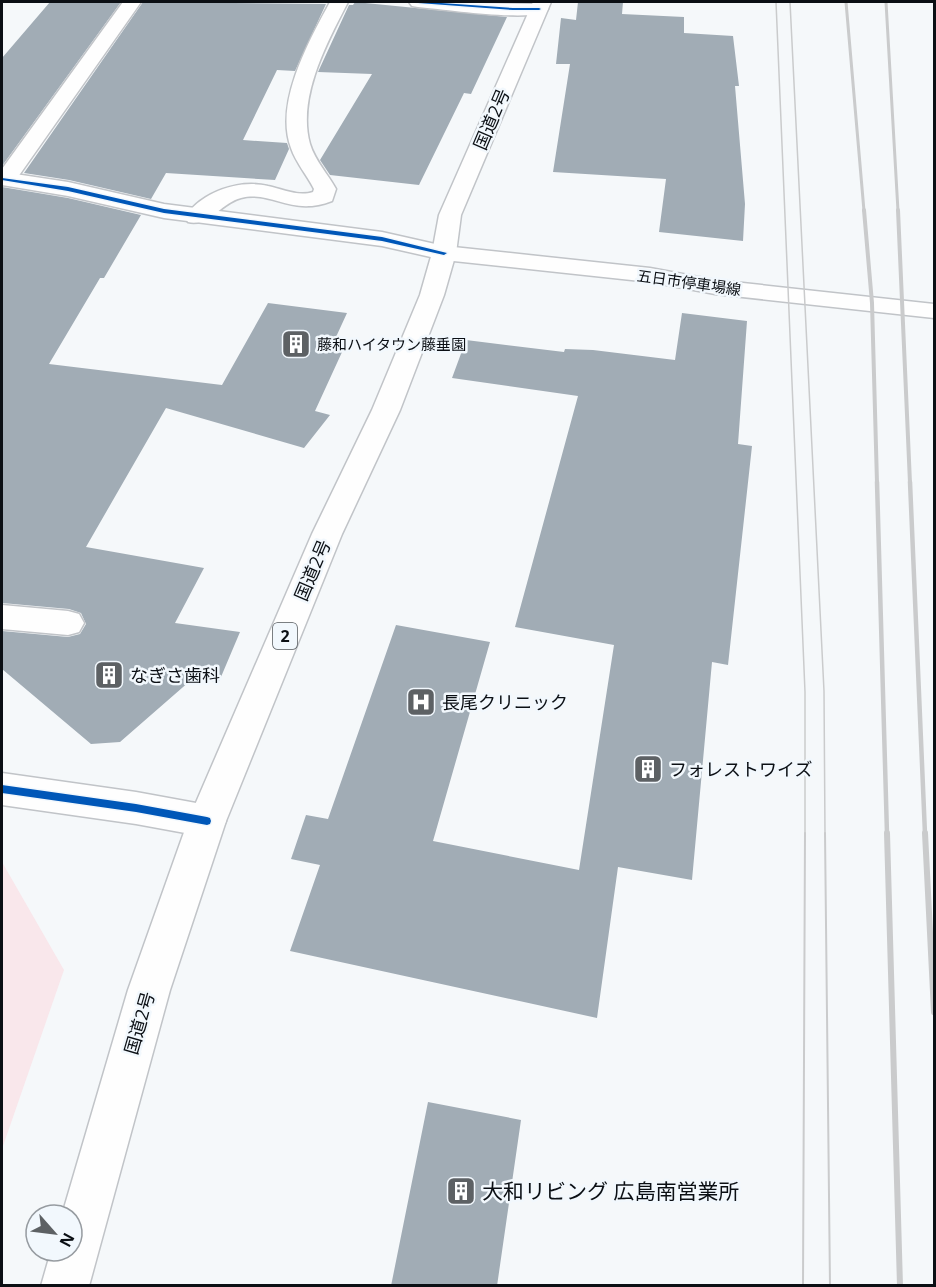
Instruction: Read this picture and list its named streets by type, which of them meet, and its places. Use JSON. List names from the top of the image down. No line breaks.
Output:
{"streets":{"main road":["国道2号","五日市停車場線","2"]},"crossings":[["国道2号","五日市停車場線"]],"places":{"building":["藤和ハイタウン藤垂園","なぎさ歯科","フォレストワイズ","大和リビング 広島南営業所"],"hospital":["長尾クリニック"]},"north":"bottom right"}
